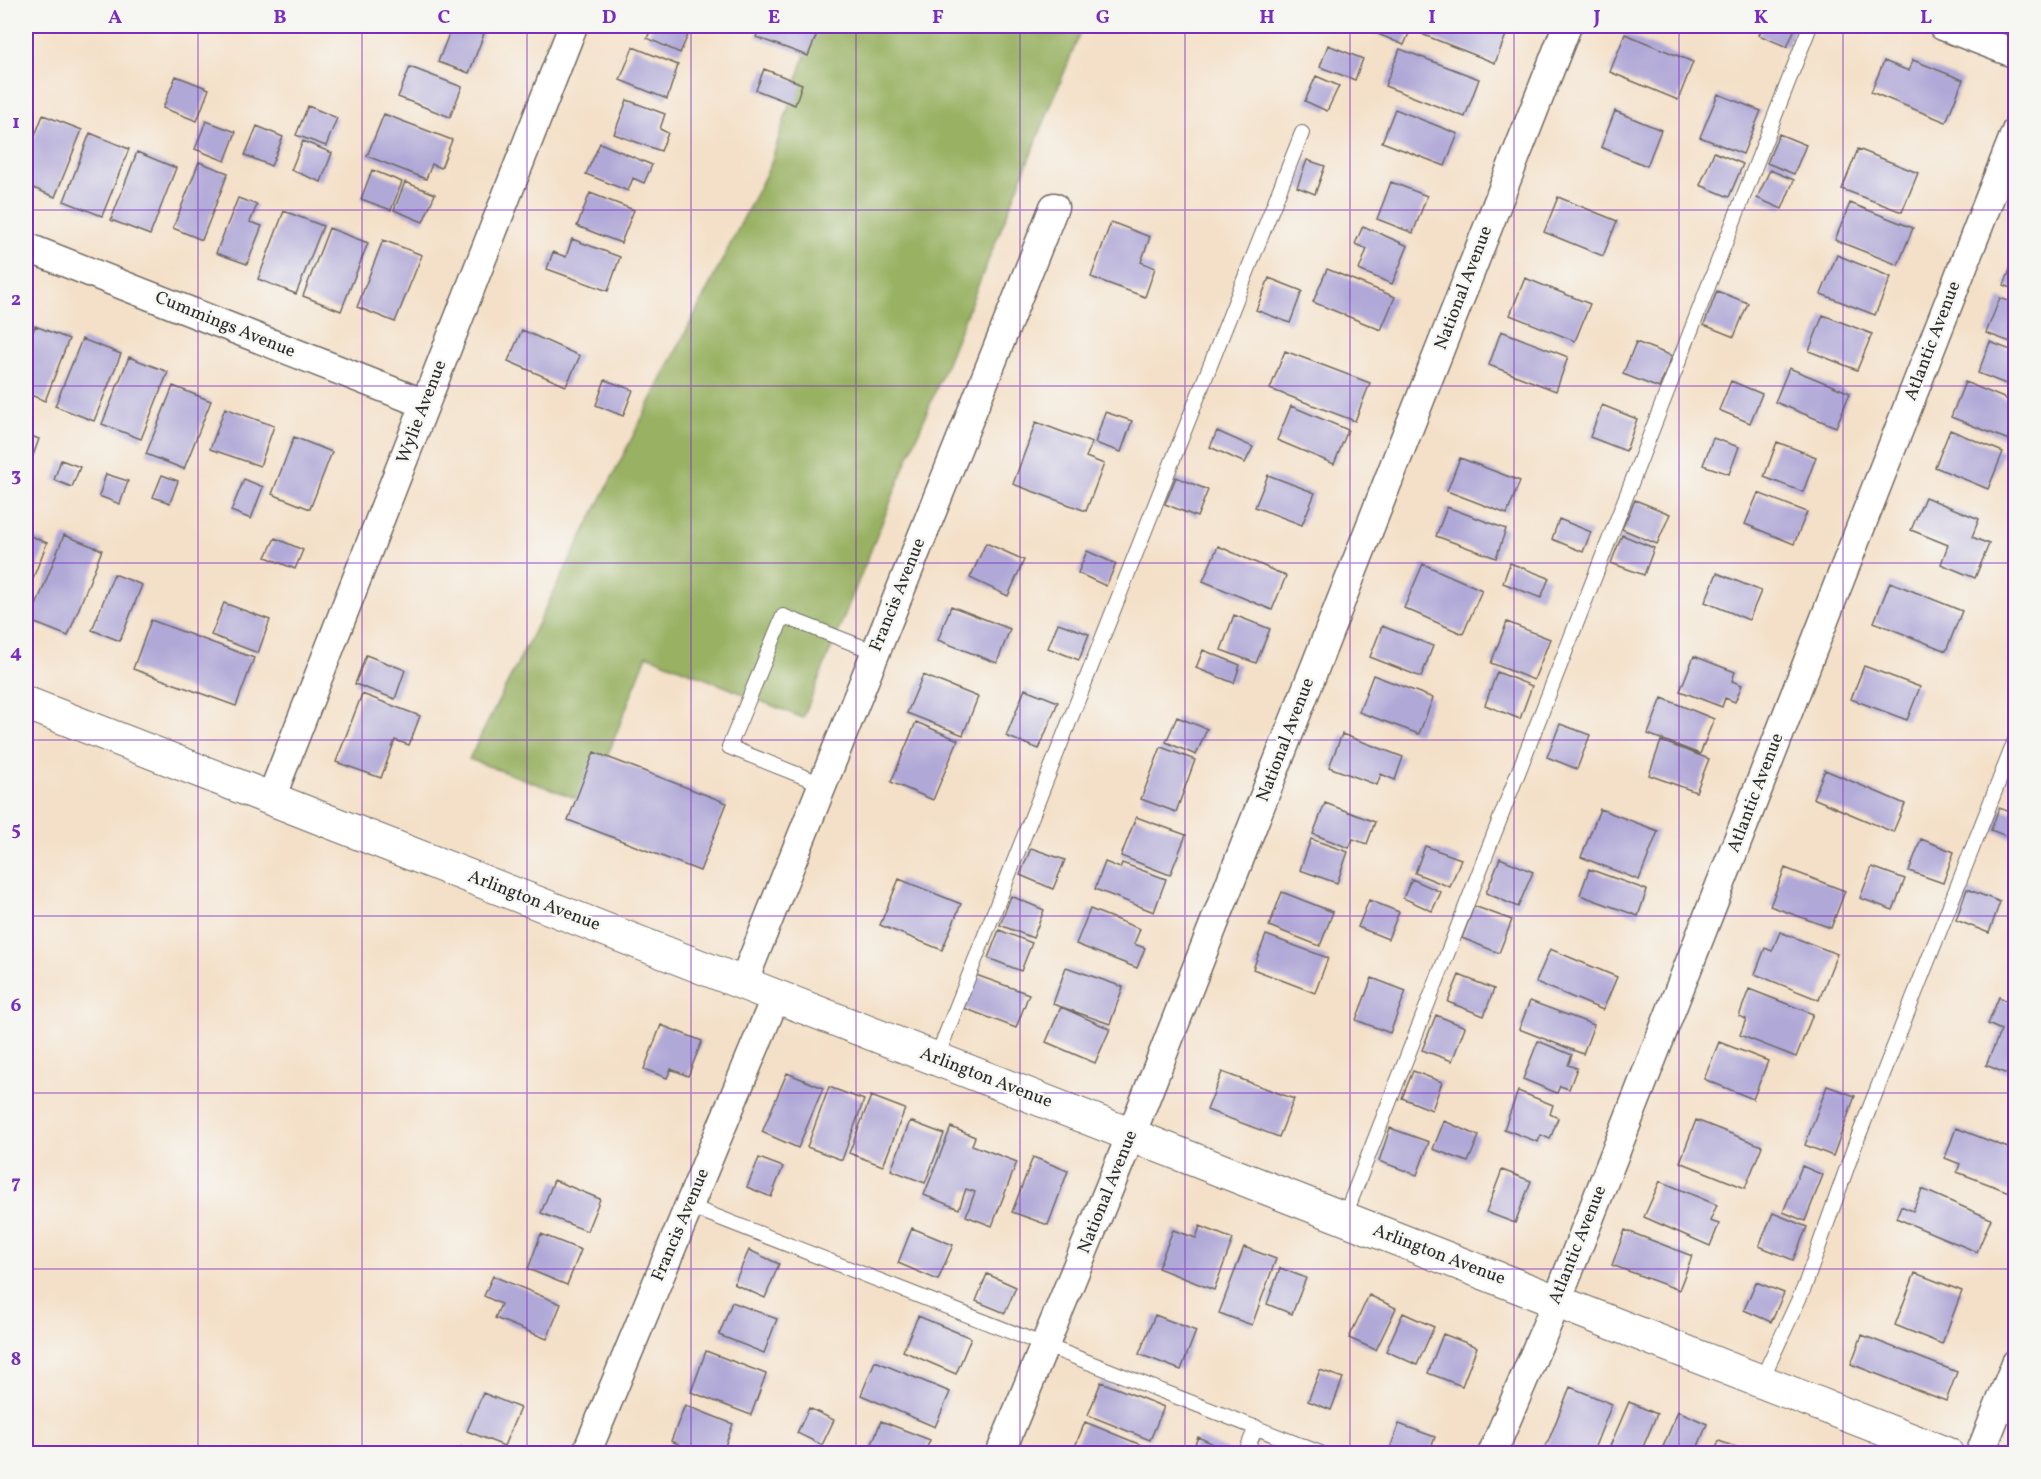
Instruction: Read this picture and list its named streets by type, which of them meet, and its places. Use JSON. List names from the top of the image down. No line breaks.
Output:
{"streets":{"street":["National Avenue","Cummings Avenue","Atlantic Avenue","Wylie Avenue","Francis Avenue","Arlington Avenue"]},"crossings":[["National Avenue","Arlington Avenue"],["Cummings Avenue","Wylie Avenue"],["Atlantic Avenue","Arlington Avenue"],["Wylie Avenue","Arlington Avenue"],["Francis Avenue","Arlington Avenue"]],"grid":{"columns":["A","B","C","D","E","F","G","H","I","J","K","L"],"rows":["1","2","3","4","5","6","7","8"]}}
